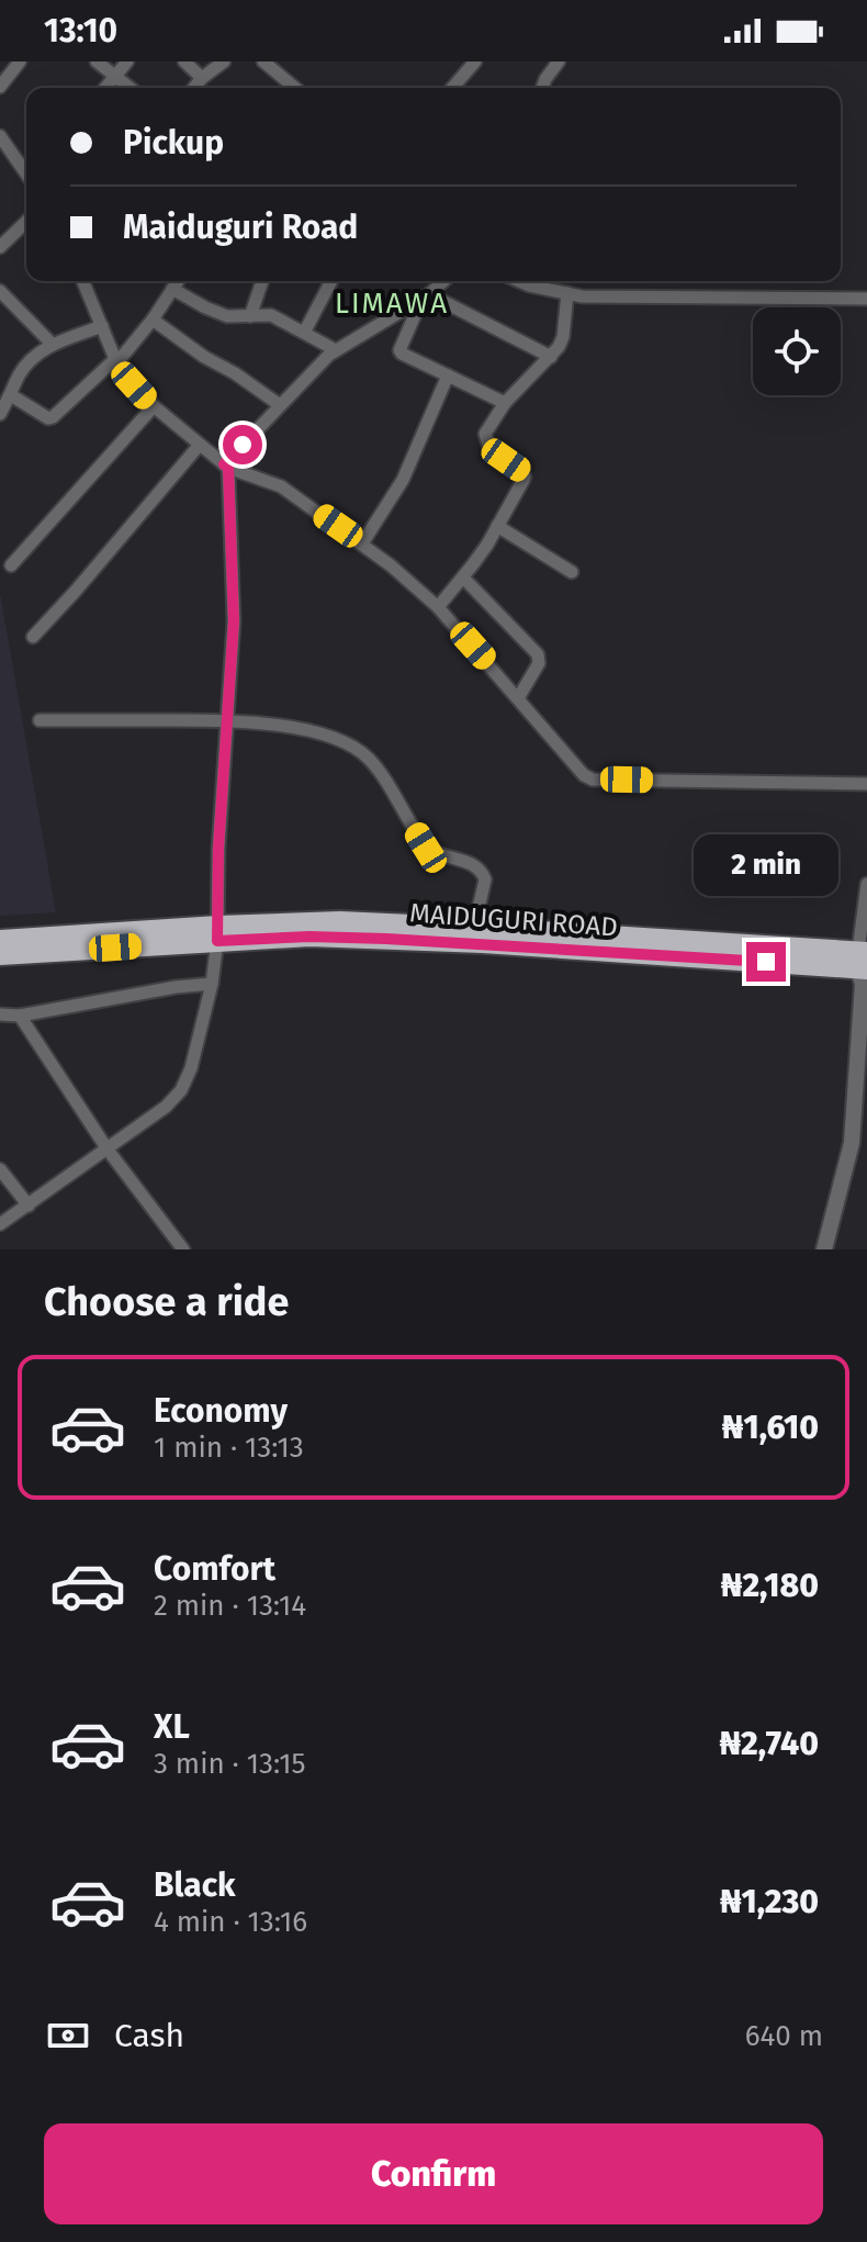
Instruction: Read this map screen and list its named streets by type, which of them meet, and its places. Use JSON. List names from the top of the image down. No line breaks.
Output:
{"streets":{"highway":["MAIDUGURI ROAD"]},"districts":["LIMAWA"],"page":{"status":"13:10","banner":["Pickup","Maiduguri Road"],"bubble":"2 min","heading":"Choose a ride","list":[{"name":"Economy","note":"1 min · 13:13","value":"₦1,610"},{"name":"Comfort","note":"2 min · 13:14","value":"₦2,180"},{"name":"XL","note":"3 min · 13:15","value":"₦2,740"},{"name":"Black","note":"4 min · 13:16","value":"₦1,230"}],"pay":["Cash","640 m"],"buttons":"Confirm"}}
